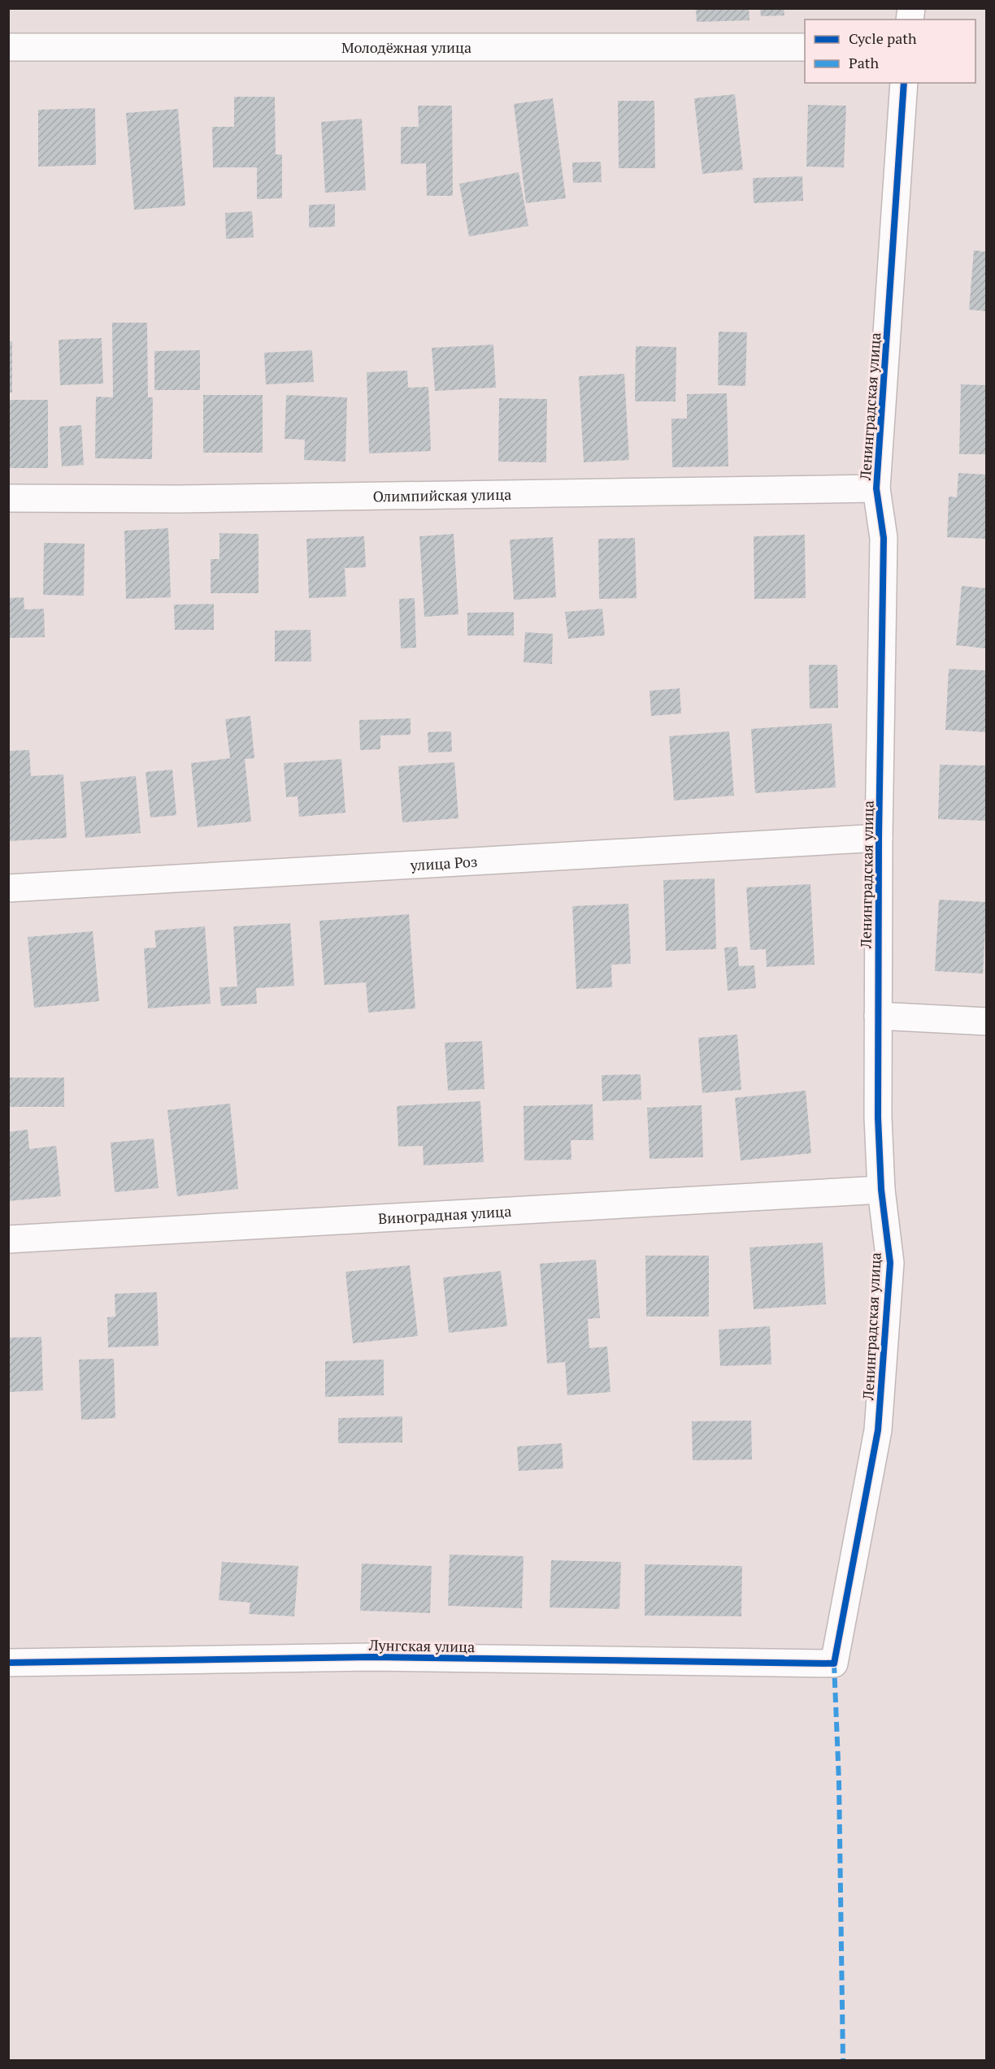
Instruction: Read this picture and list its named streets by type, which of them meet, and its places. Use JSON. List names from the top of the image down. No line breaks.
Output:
{"streets":{"street":["Молодёжная улица","Ленинградская улица","Олимпийская улица","улица Роз","Виноградная улица","Лунгская улица"]},"crossings":[["Ленинградская улица","Олимпийская улица"],["Ленинградская улица","улица Роз"],["Ленинградская улица","Виноградная улица"],["Ленинградская улица","Лунгская улица"]],"legend":["Cycle path","Path"]}
